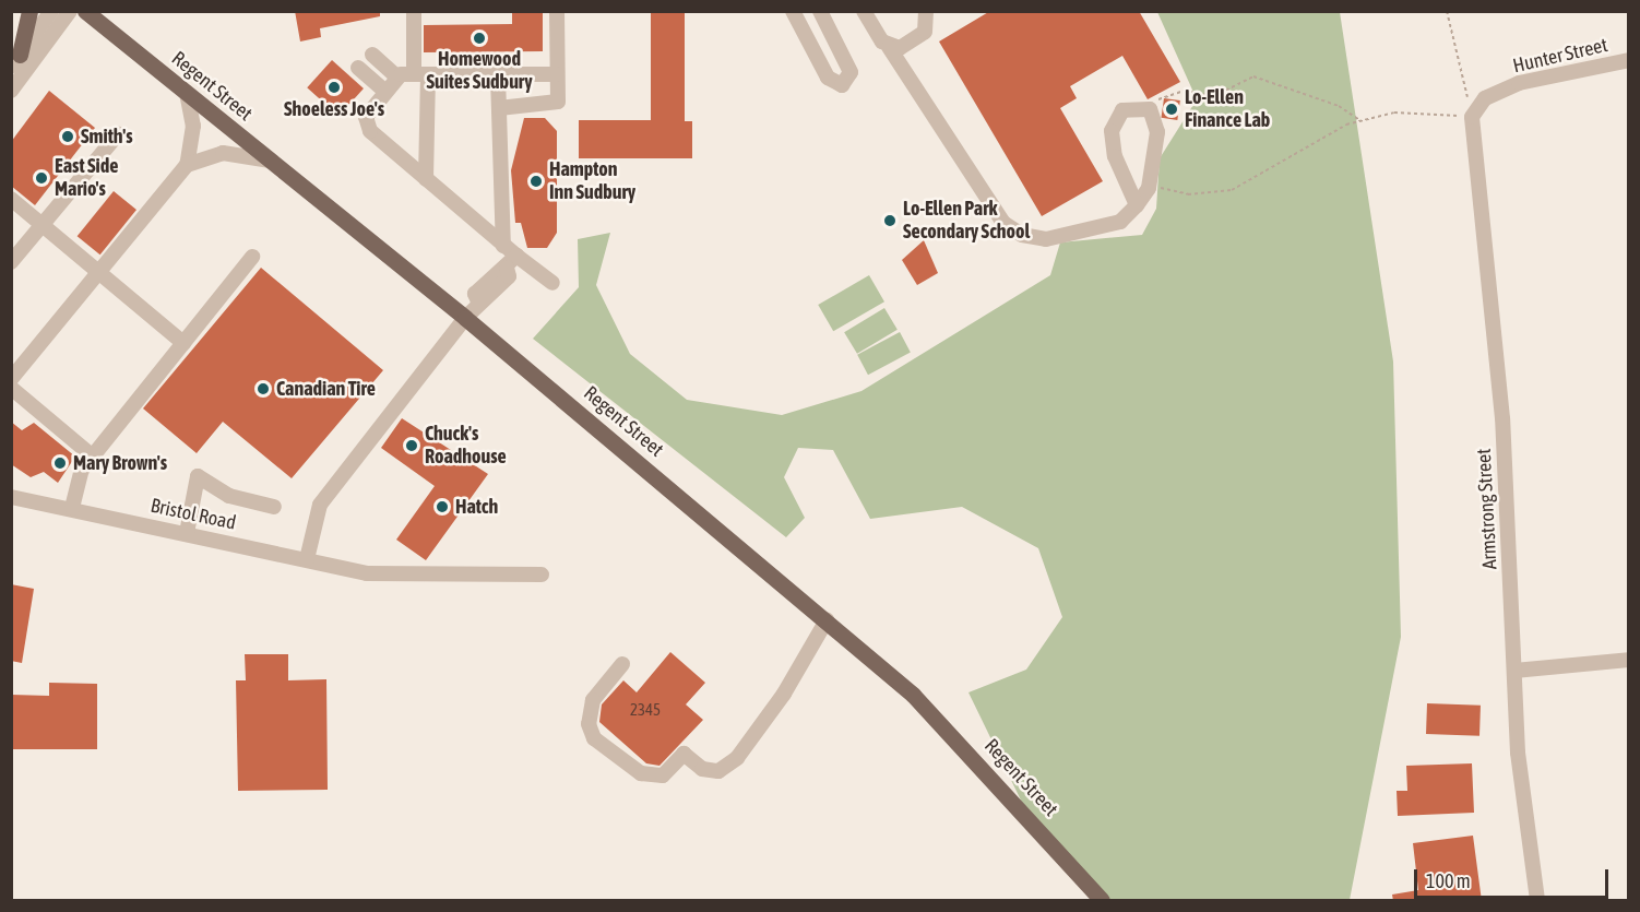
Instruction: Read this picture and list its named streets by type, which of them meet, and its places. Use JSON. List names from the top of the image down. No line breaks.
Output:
{"streets":{"main road":["Regent Street"],"street":["Hunter Street","Armstrong Street","Bristol Road"]},"crossings":[["Hunter Street","Armstrong Street"]],"places":["Homewood Suites Sudbury","Shoeless Joe's","Lo-Ellen Finance Lab","Smith's","East Side Mario's","Hampton Inn Sudbury","Lo-Ellen Park Secondary School","Canadian Tire","Chuck's Roadhouse","Mary Brown's","Hatch"],"house_numbers":["2345"],"scale_bar":"100 m"}
